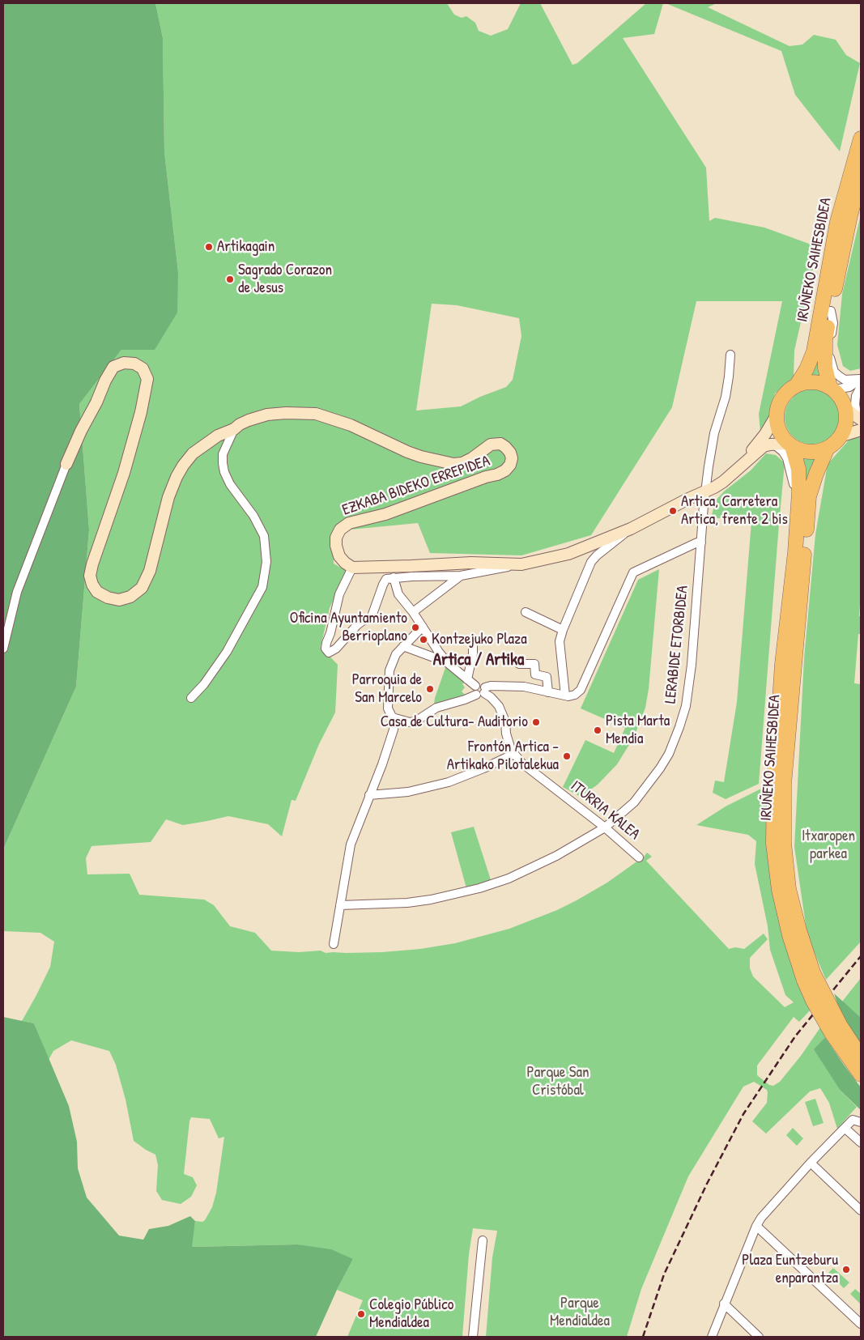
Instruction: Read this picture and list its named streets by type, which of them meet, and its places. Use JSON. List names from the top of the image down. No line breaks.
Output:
{"streets":{"highway":["IRUÑEKO SAIHESBIDEA"],"street":["EZKABA BIDEKO ERREPIDEA","LERABIDE ETORBIDEA","ITURRIA KALEA"]},"crossings":[["LERABIDE ETORBIDEA","ITURRIA KALEA"]],"districts":["Artica / Artika"],"parks":["Itxaropen parkea","Parque San Cristóbal","Parque Mendialdea"],"places":["Artikagain","Sagrado Corazon de Jesus","Artica, Carretera Artica, frente 2 bis","Oficina Ayuntamiento Berrioplano","Kontzejuko Plaza","Parroquia de San Marcelo","Casa de Cultura- Auditorio","Pista Marta Mendia","Frontón Artica - Artikako Pilotalekua","Plaza Euntzeburu enparantza","Colegio Público Mendialdea"]}
